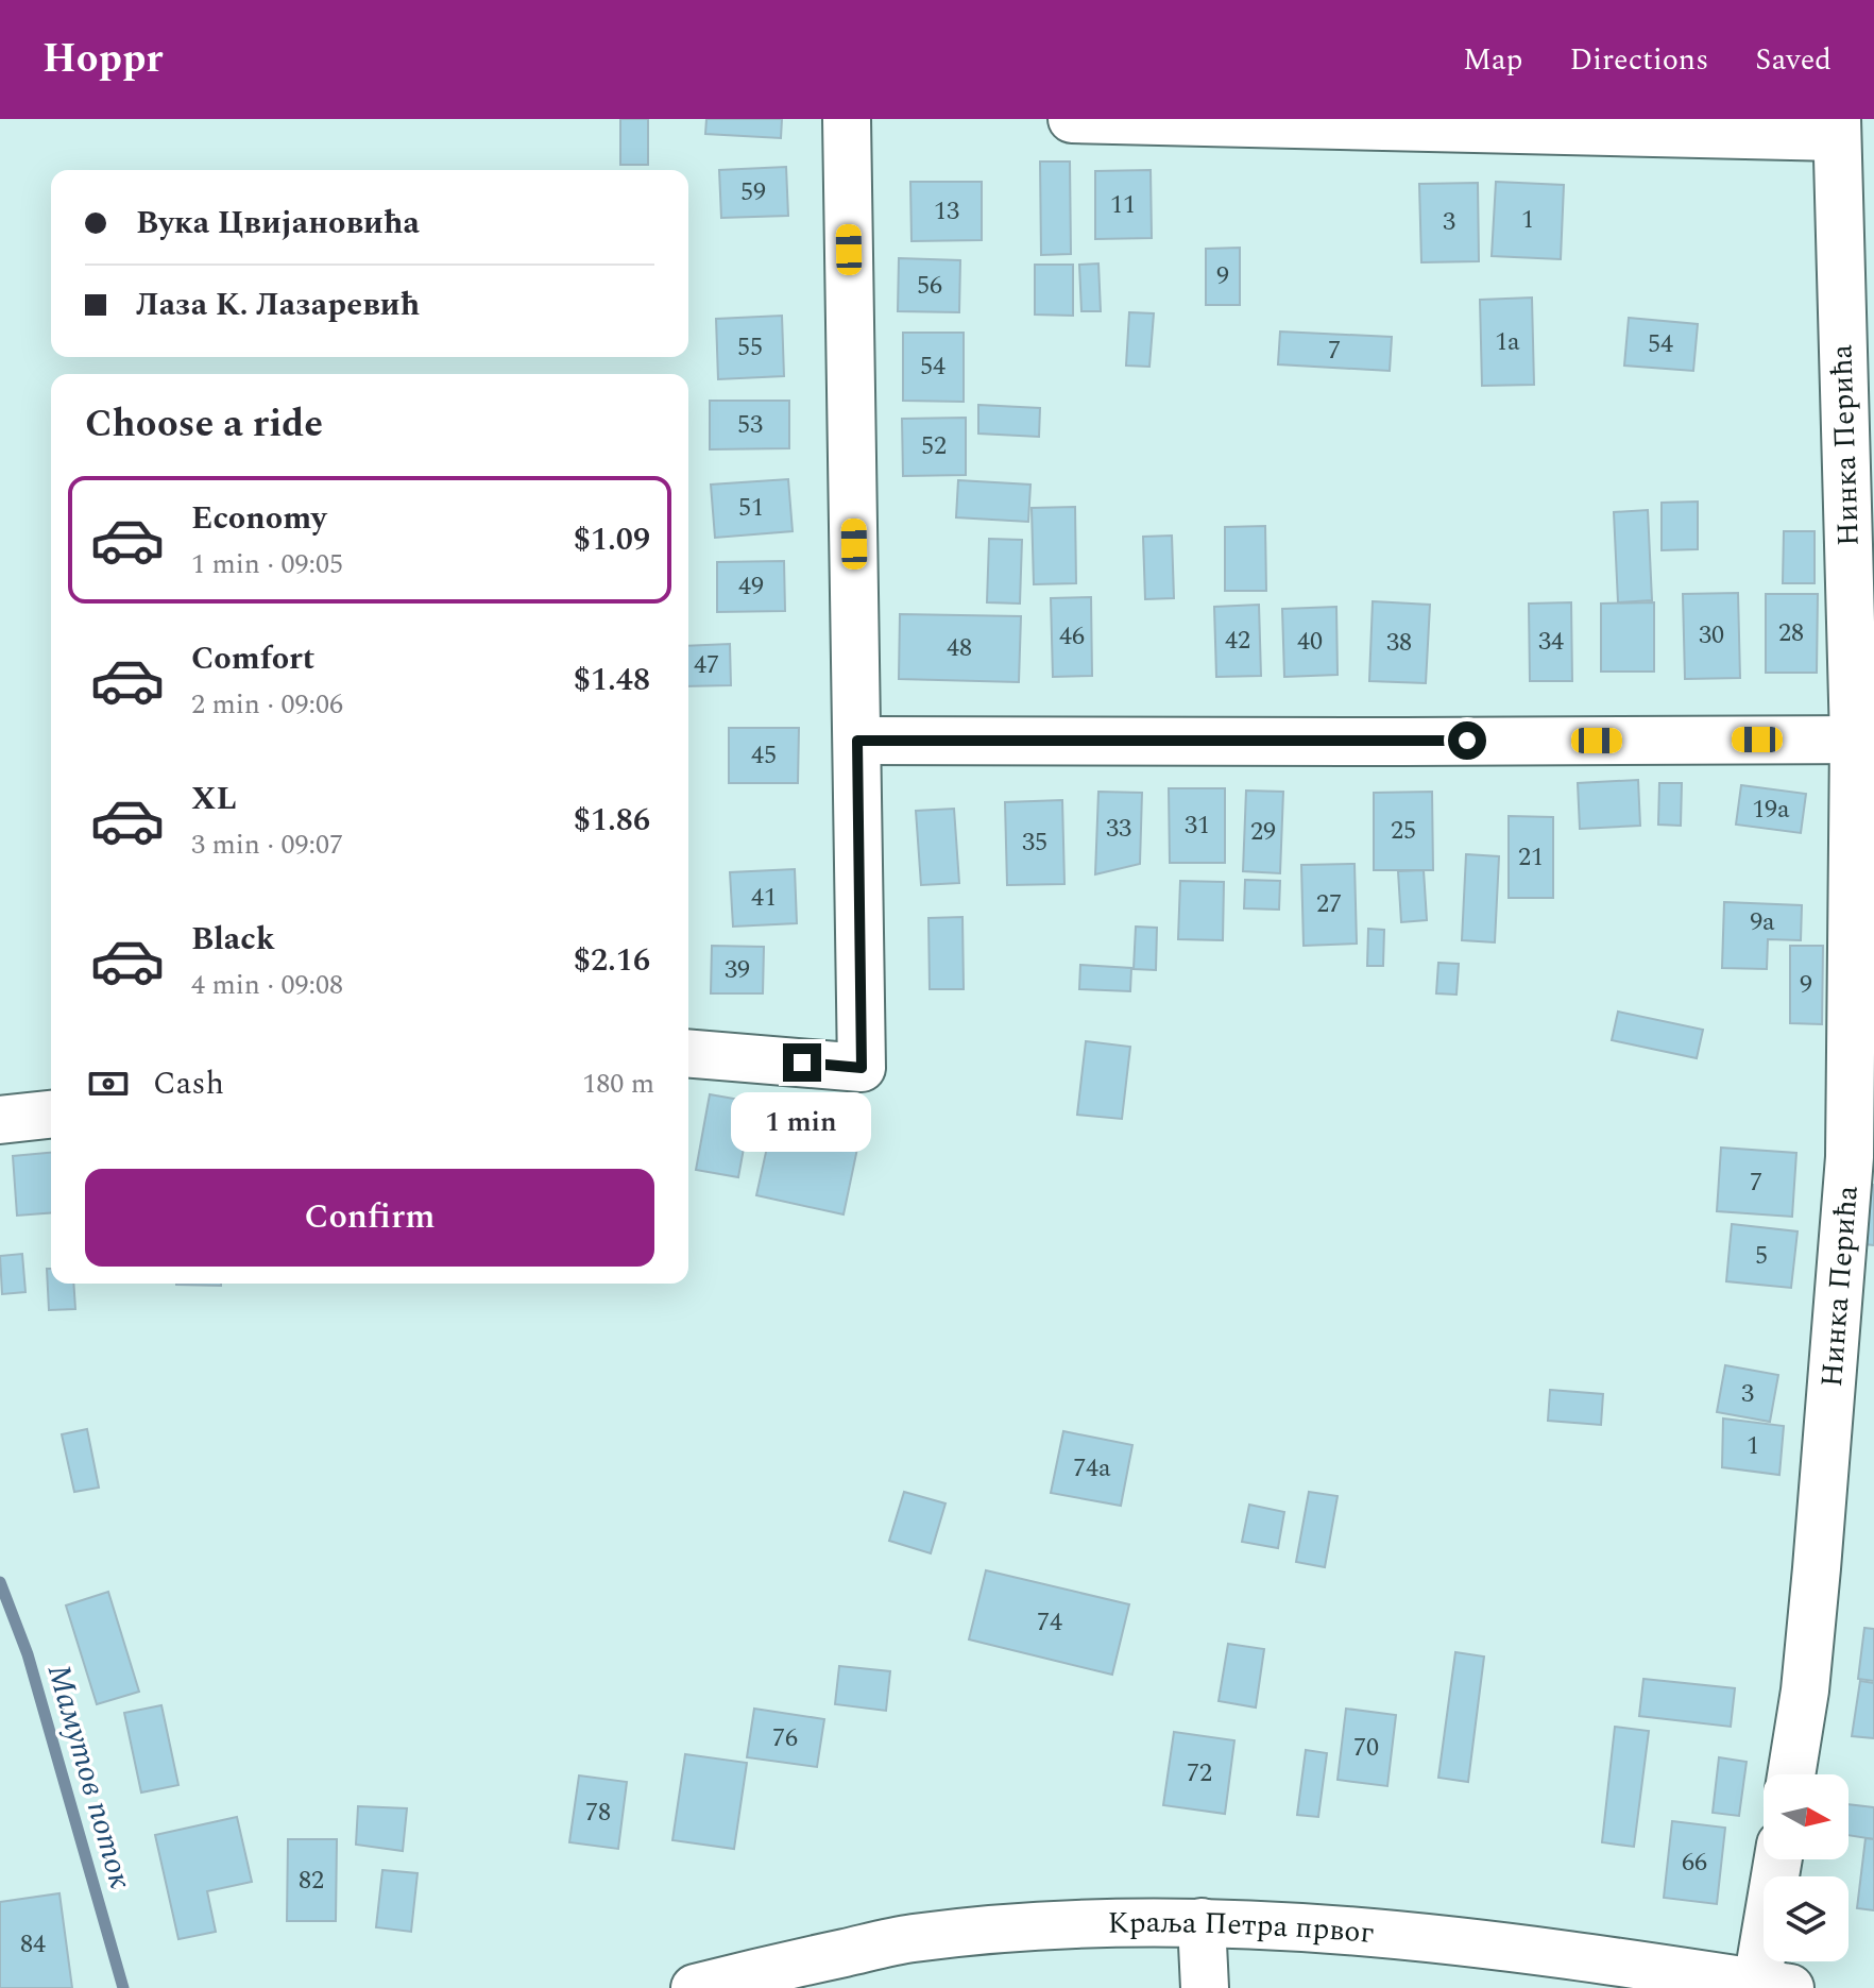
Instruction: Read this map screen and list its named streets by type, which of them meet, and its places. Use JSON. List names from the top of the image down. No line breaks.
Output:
{"streets":{"street":["Нинка Перића","Краља Петра првог"]},"water":["Мамутов поток"],"house_numbers":["59","11","13","1","3","9","56","1a","54","55","7","54","53","52","51","49","28","30","46","42","40","34","38","48","47","45","19a","31","33","25","29","35","21","41","27","9a","39","9","7","5","3","1","74a","74","76","70","72","78","66","82","84"],"north":"right","page":{"header":"Hoppr","nav":["Map","Directions","Saved"],"banner":["Вука Цвијановића","Лаза К. Лазаревић"],"heading":"Choose a ride","list":[{"name":"Economy","note":"1 min · 09:05","value":"$1.09"},{"name":"Comfort","note":"2 min · 09:06","value":"$1.48"},{"name":"XL","note":"3 min · 09:07","value":"$1.86"},{"name":"Black","note":"4 min · 09:08","value":"$2.16"}],"pay":["Cash","180 m"],"bubble":"1 min","buttons":"Confirm"}}
